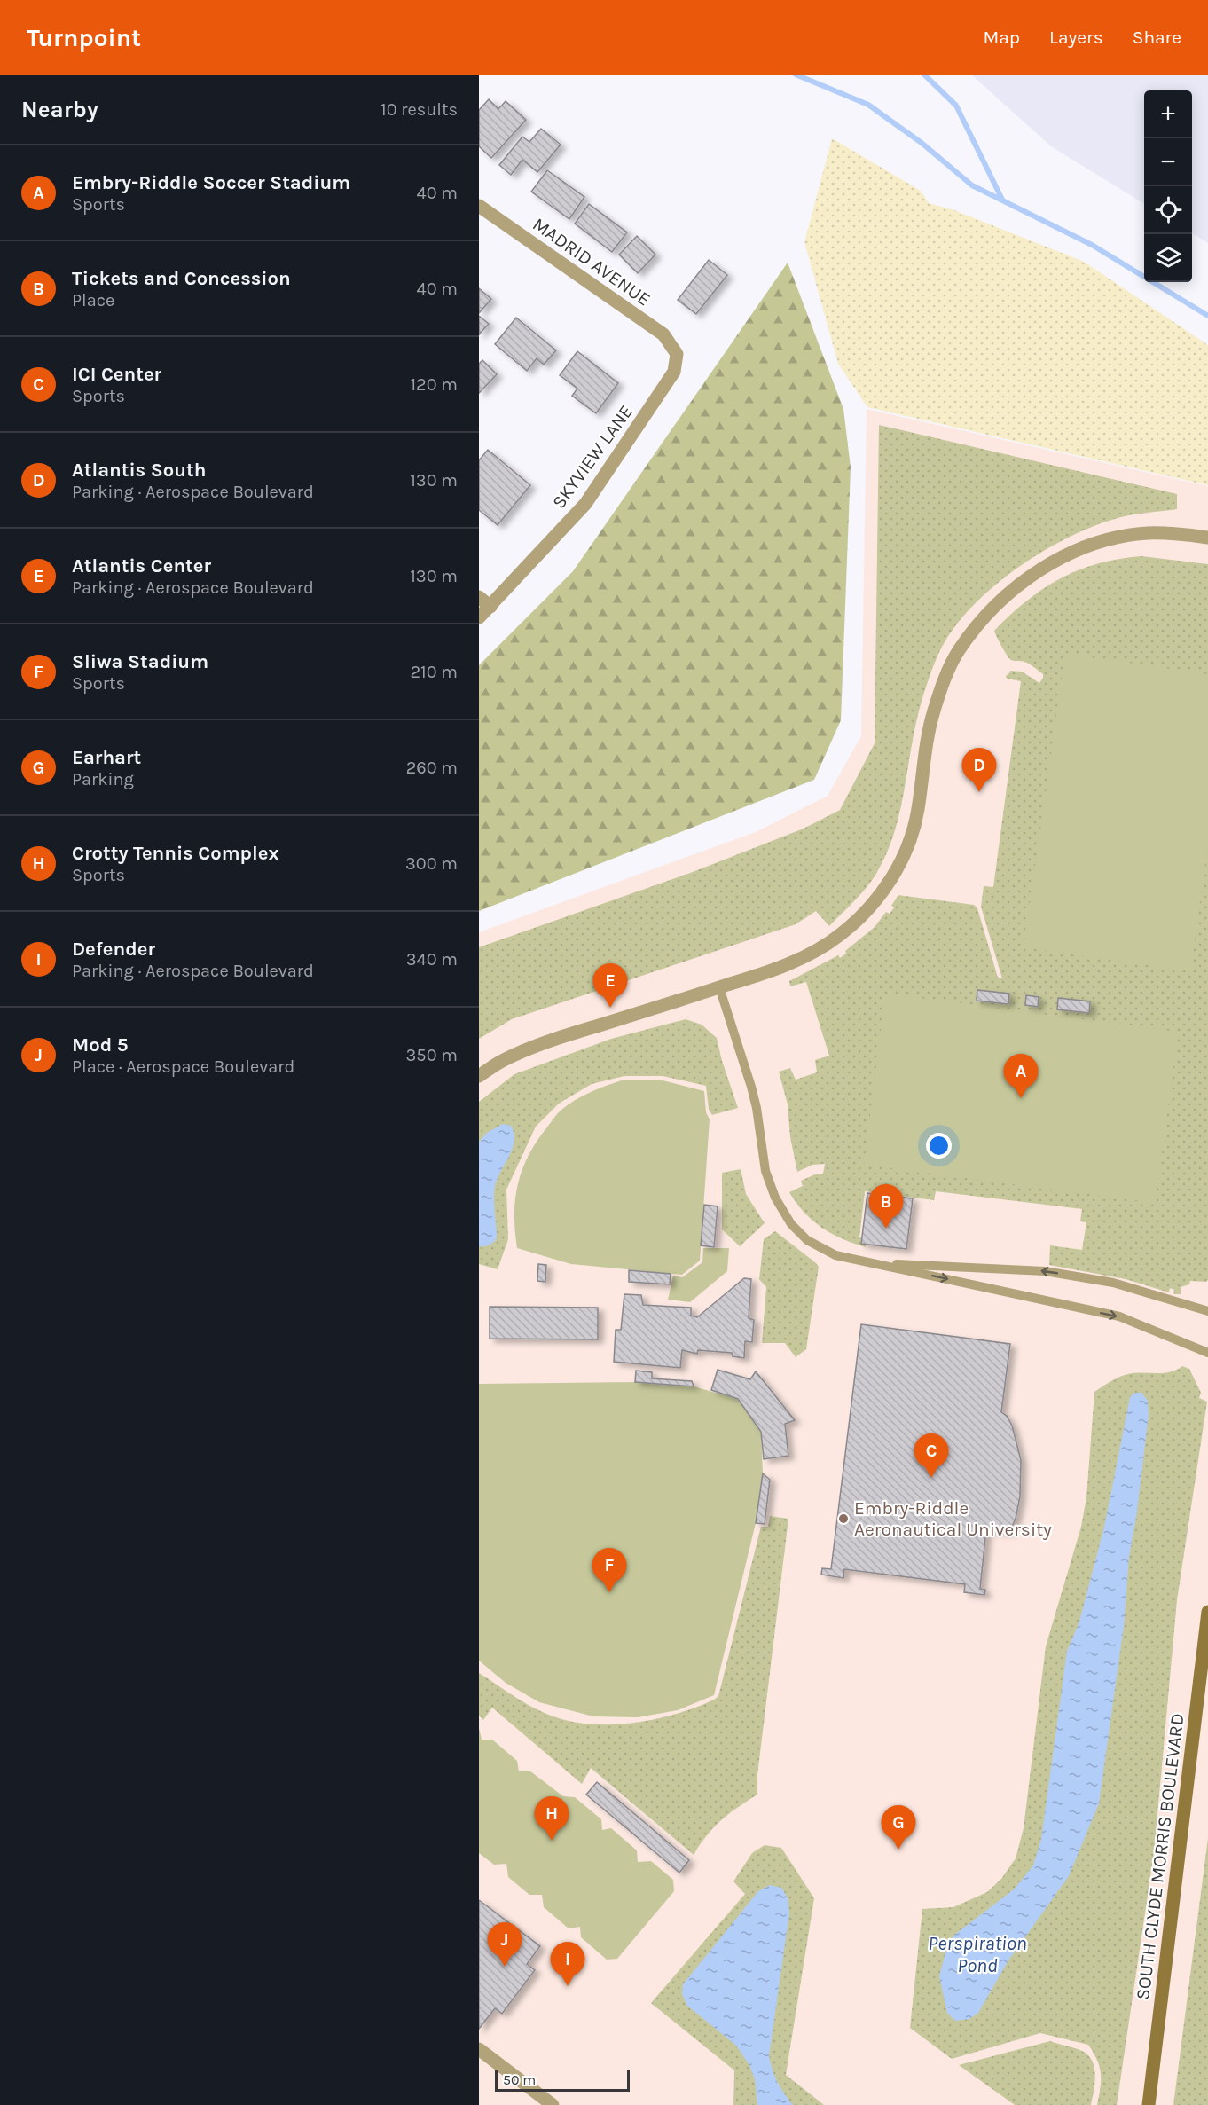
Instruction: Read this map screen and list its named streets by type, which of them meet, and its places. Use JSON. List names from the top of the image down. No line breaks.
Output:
{"streets":{"main road":["SOUTH CLYDE MORRIS BOULEVARD"],"street":["MADRID AVENUE","SKYVIEW LANE"]},"crossings":[["MADRID AVENUE","SKYVIEW LANE"]],"water":["Perspiration Pond"],"places":["Embry-Riddle Aeronautical University"],"scale_bar":"50 m","page":{"header":"Turnpoint","nav":["Map","Layers","Share"],"heading":["Nearby","10 results"],"map_buttons":["+","−"],"list":[{"mark":"A","name":"Embry-Riddle Soccer Stadium","note":"Sports","value":"40 m"},{"mark":"B","name":"Tickets and Concession","note":"Place","value":"40 m"},{"mark":"C","name":"ICI Center","note":"Sports","value":"120 m"},{"mark":"D","name":"Atlantis South","note":"Parking · Aerospace Boulevard","value":"130 m"},{"mark":"E","name":"Atlantis Center","note":"Parking · Aerospace Boulevard","value":"130 m"},{"mark":"F","name":"Sliwa Stadium","note":"Sports","value":"210 m"},{"mark":"G","name":"Earhart","note":"Parking","value":"260 m"},{"mark":"H","name":"Crotty Tennis Complex","note":"Sports","value":"300 m"},{"mark":"I","name":"Defender","note":"Parking · Aerospace Boulevard","value":"340 m"},{"mark":"J","name":"Mod 5","note":"Place · Aerospace Boulevard","value":"350 m"}],"pins":["D","E","A","B","C","F","H","G","J","I"],"scale":"50 m"}}
